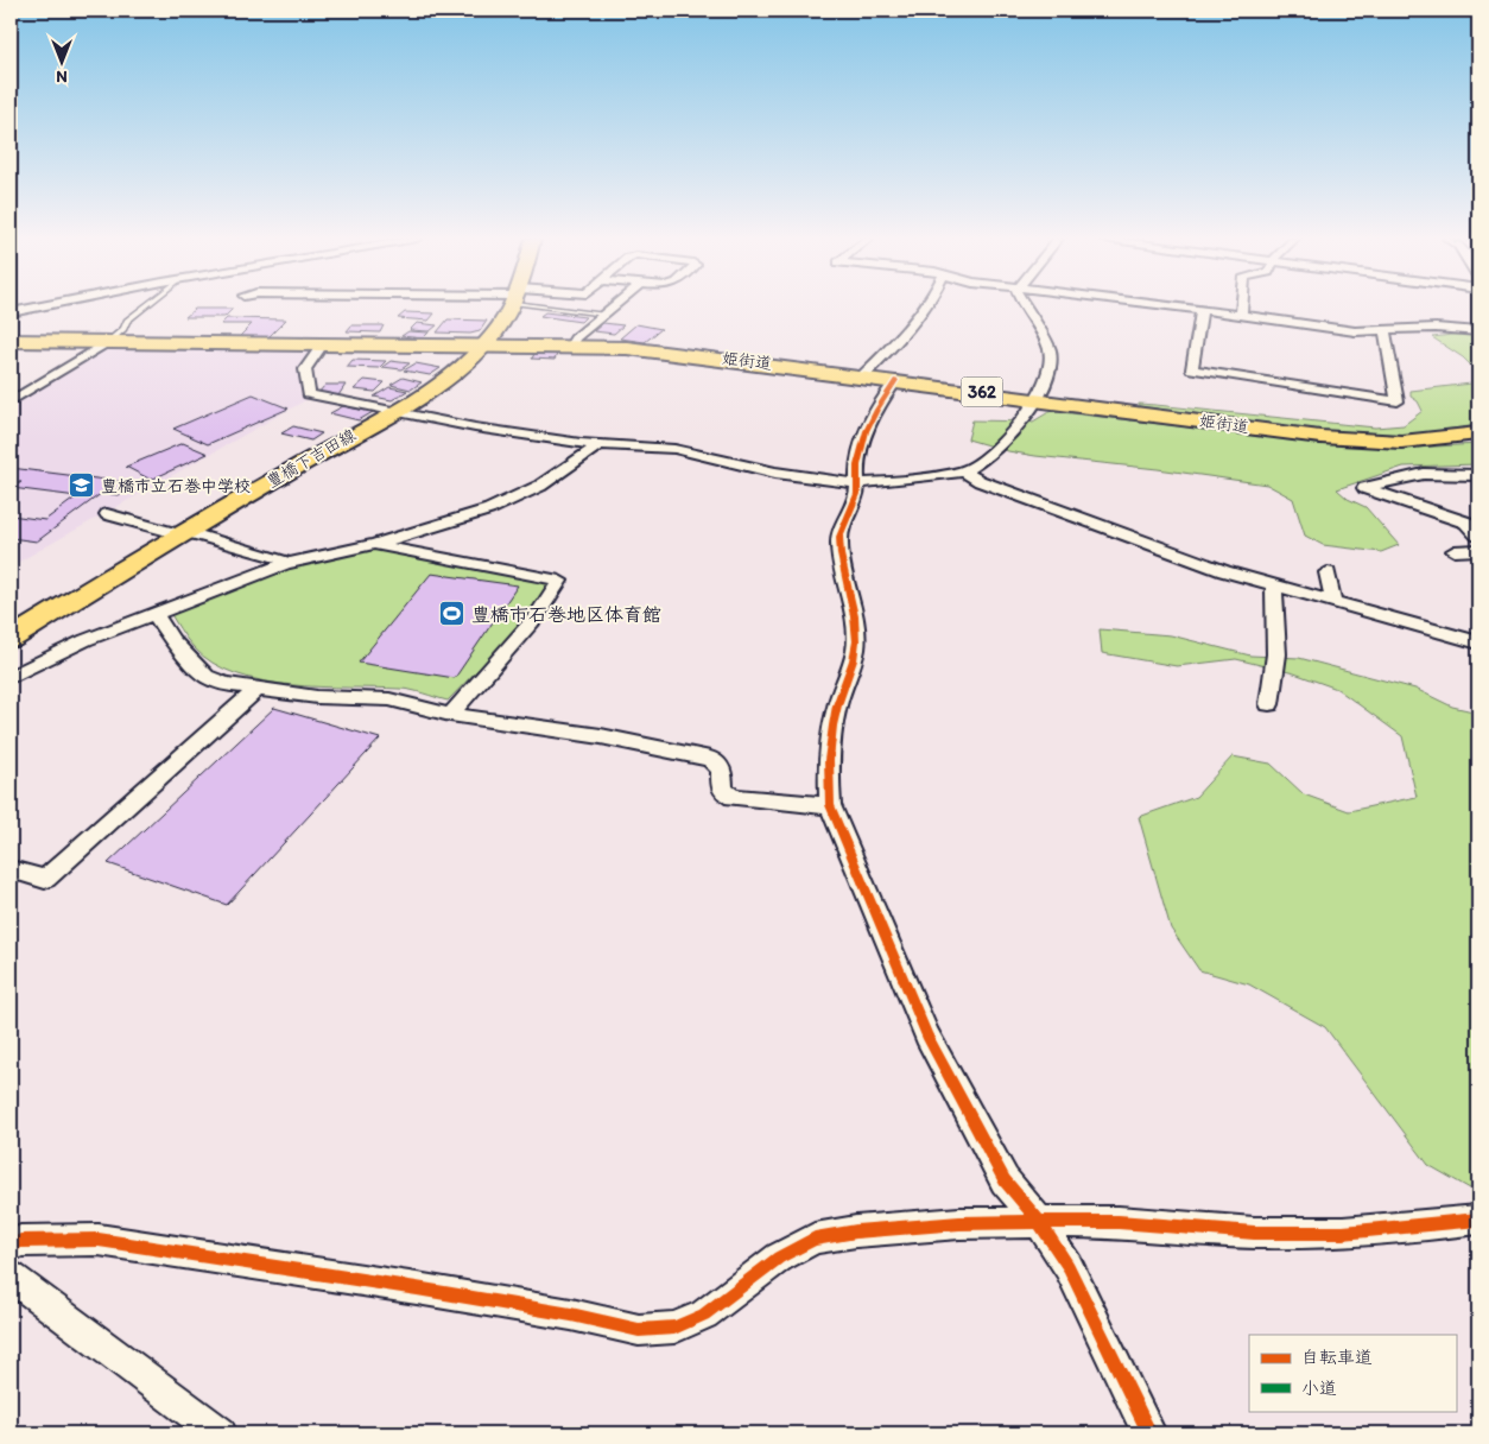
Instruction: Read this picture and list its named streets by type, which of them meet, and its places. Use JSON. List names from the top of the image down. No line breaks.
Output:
{"streets":{"highway":["姫街道","362"],"main road":["豊橋下吉田線"]},"crossings":[["姫街道","豊橋下吉田線"]],"places":{"school or university":["豊橋市立石巻中学校"],"sports":["豊橋市石巻地区体育館"]},"legend":["自転車道","小道"],"north":"bottom"}
